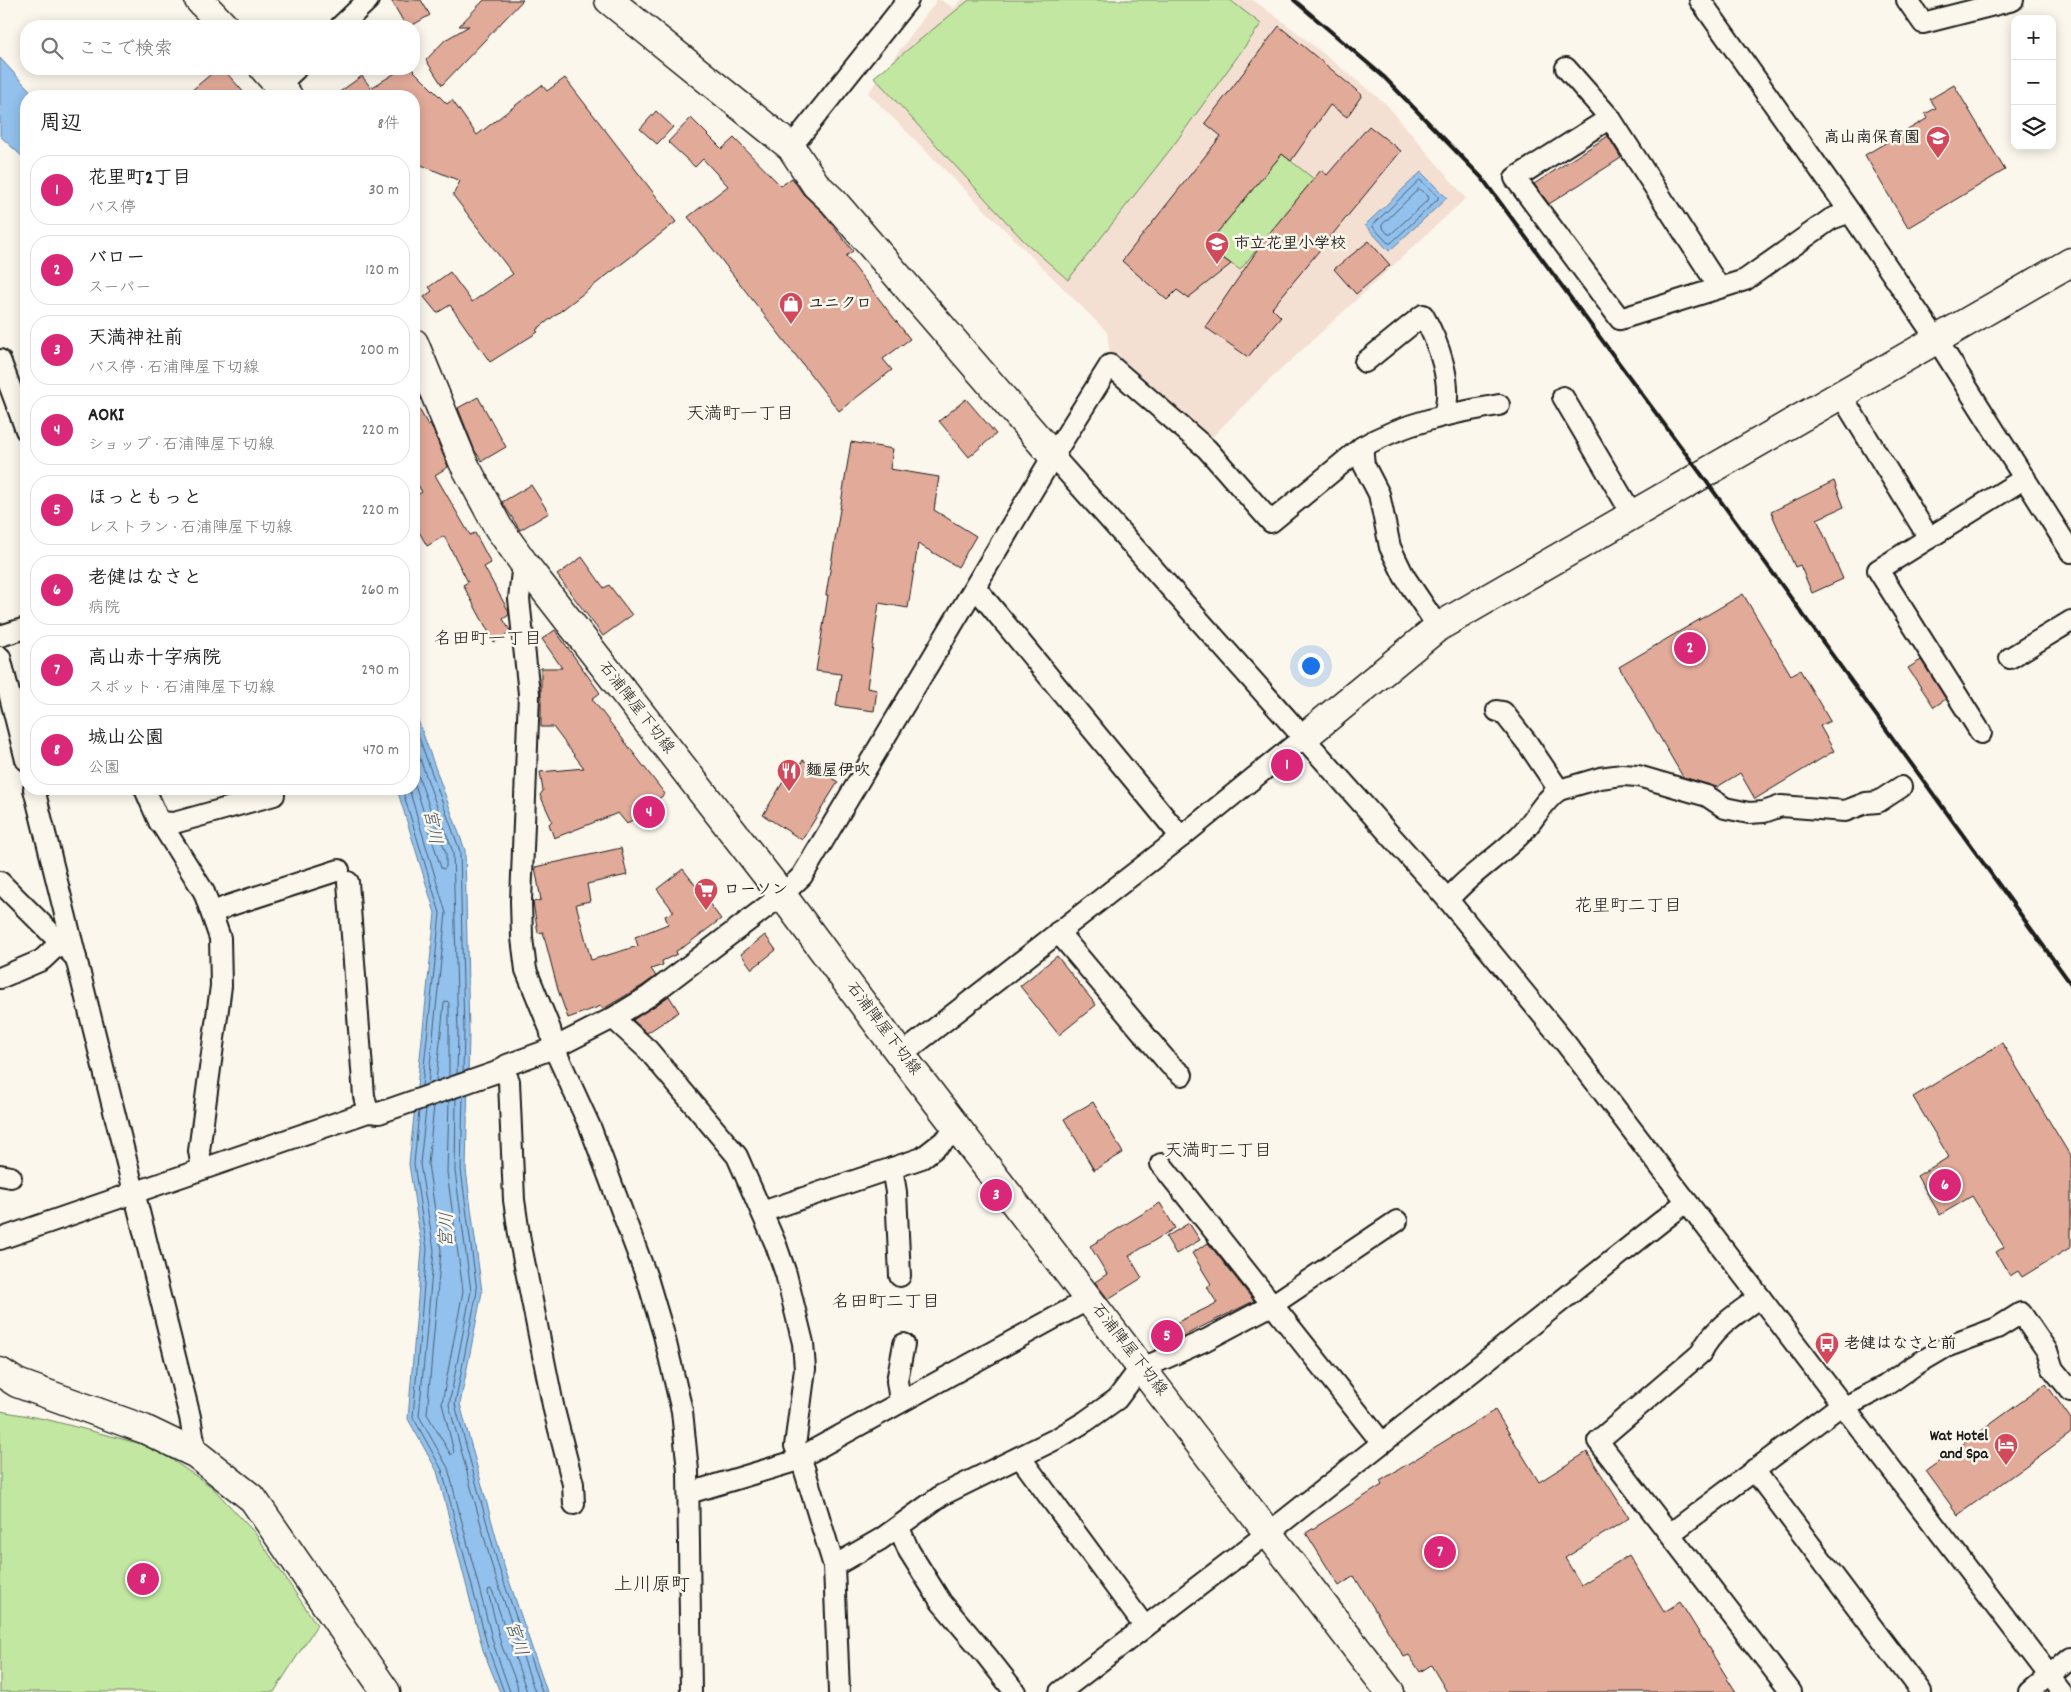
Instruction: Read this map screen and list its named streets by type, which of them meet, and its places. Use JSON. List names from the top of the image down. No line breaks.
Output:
{"streets":{"street":["石浦陣屋下切線"]},"districts":["天満町一丁目","名田町一丁目","花里町二丁目","天満町二丁目","名田町二丁目","上川原町"],"water":["宮川"],"places":{"school or university":["高山南保育園","市立花里小学校"],"shop":["ユニクロ"],"restaurant":["麵屋伊吹"],"supermarket":["ローソン"],"bus stop":["老健はなさと前"],"hotel":["Wat Hotel and Spa"]},"page":{"map_buttons":["+","−"],"search":"ここで検索","heading":["周辺","8件"],"list":[{"mark":"1","name":"花里町2丁目","note":"バス停","value":"30 m"},{"mark":"2","name":"バロー","note":"スーパー","value":"120 m"},{"mark":"3","name":"天満神社前","note":"バス停 · 石浦陣屋下切線","value":"200 m"},{"mark":"4","name":"AOKI","note":"ショップ · 石浦陣屋下切線","value":"220 m"},{"mark":"5","name":"ほっともっと","note":"レストラン · 石浦陣屋下切線","value":"220 m"},{"mark":"6","name":"老健はなさと","note":"病院","value":"260 m"},{"mark":"7","name":"高山赤十字病院","note":"スポット · 石浦陣屋下切線","value":"290 m"},{"mark":"8","name":"城山公園","note":"公園","value":"470 m"}],"pins":["2","1","4","6","3","5","7","8"]}}
